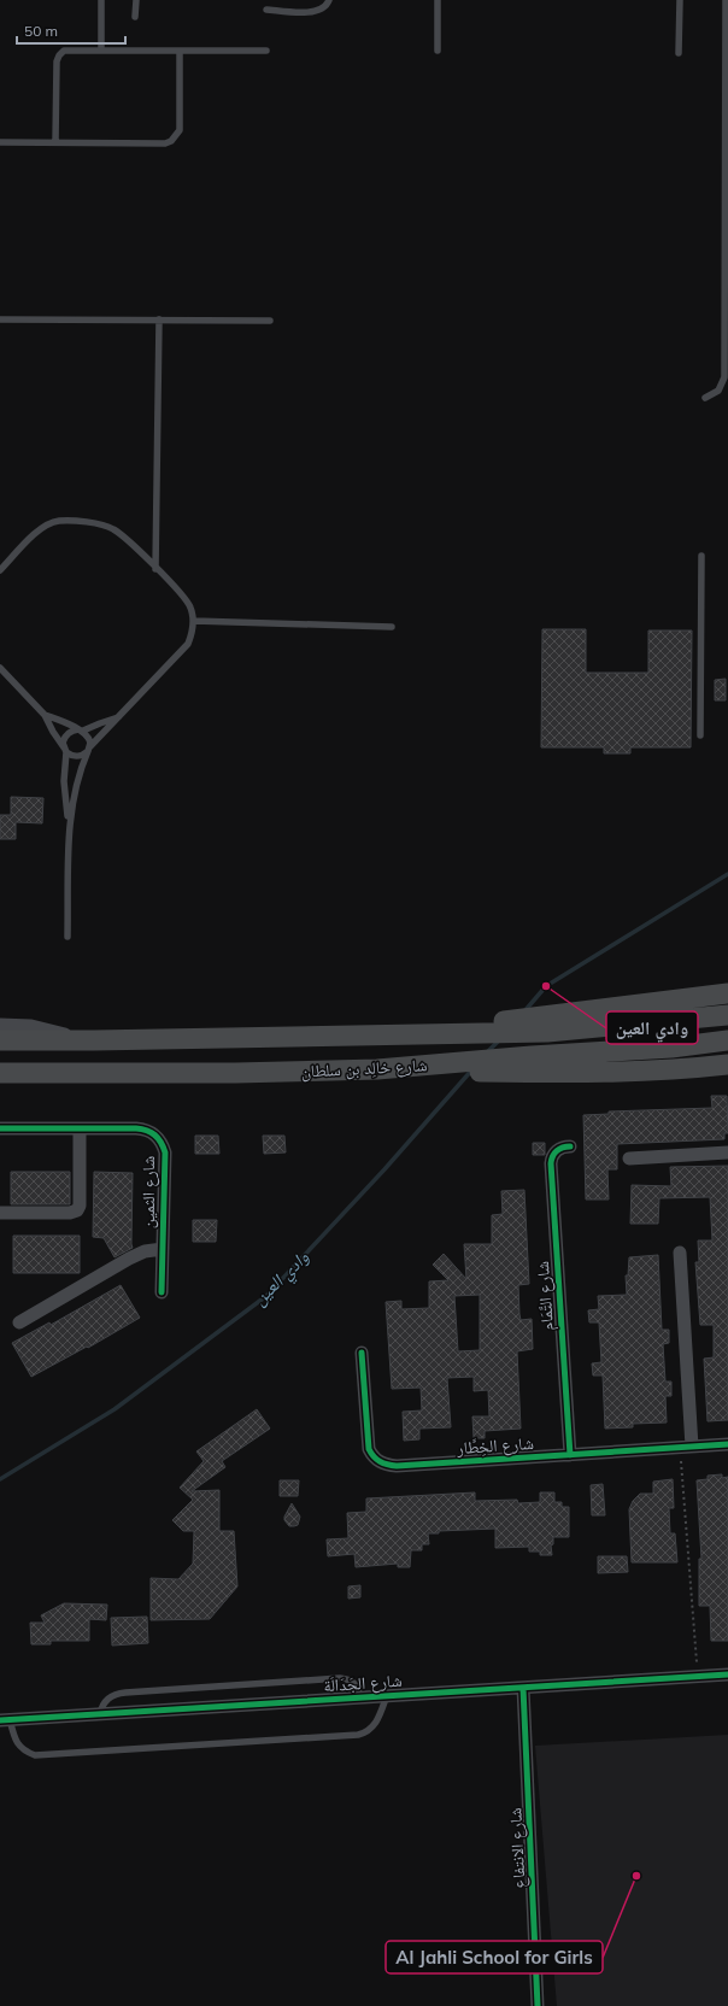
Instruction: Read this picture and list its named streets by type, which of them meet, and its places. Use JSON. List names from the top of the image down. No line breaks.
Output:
{"streets":{"main road":["شارع خالِد بن سلطان"],"street":["شارع الثمين","شارع التَّمَام","شارع الخِطَّار","شارع الجَدَالَة","شارع الانتفاع"]},"crossings":[["شارع التَّمَام","شارع الخِطَّار"],["شارع الجَدَالَة","شارع الانتفاع"]],"water":["وادي العين"],"places":["وادي العين","Al Jahli School for Girls"],"scale_bar":"50 m"}
